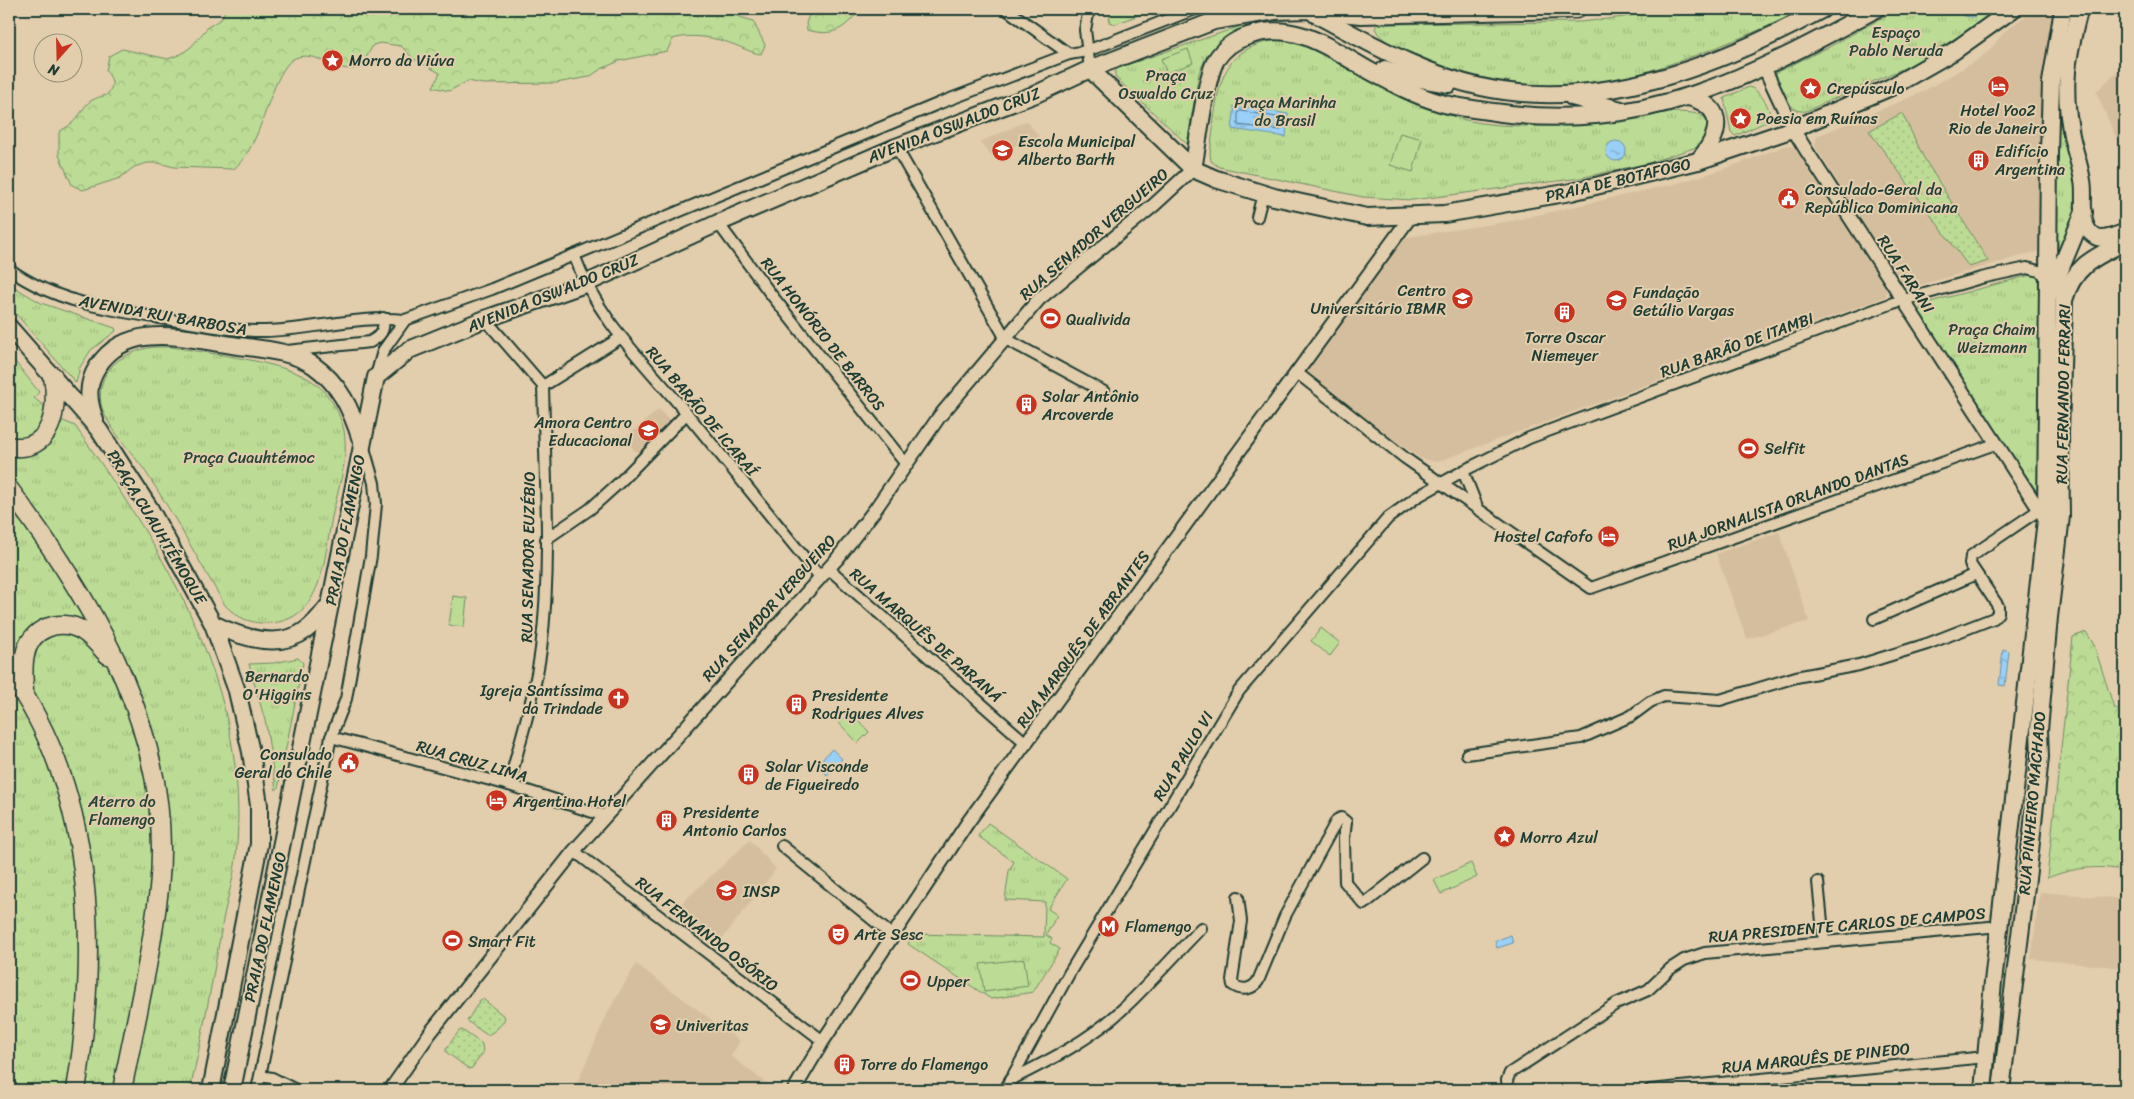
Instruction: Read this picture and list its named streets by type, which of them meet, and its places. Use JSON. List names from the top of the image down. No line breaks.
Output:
{"streets":{"main road":["AVENIDA OSWALDO CRUZ","PRAIA DE BOTAFOGO","RUA FERNANDO FERRARI","PRAÇA CUAUHTÉMOQUE","PRAIA DO FLAMENGO","RUA PINHEIRO MACHADO"],"street":["RUA SENADOR VERGUEIRO","RUA FARANI","AVENIDA RUI BARBOSA","RUA HONÓRIO DE BARROS","RUA BARÃO DE ITAMBI","RUA BARÃO DE ICARAÍ","RUA JORNALISTA ORLANDO DANTAS","RUA SENADOR EUZÉBIO","RUA MARQUÊS DE PARANÁ","RUA MARQUÊS DE ABRANTES","RUA PAULO VI","RUA CRUZ LIMA","RUA PRESIDENTE CARLOS DE CAMPOS","RUA FERNANDO OSÓRIO","RUA MARQUÊS DE PINEDO"]},"crossings":[["AVENIDA OSWALDO CRUZ","PRAIA DE BOTAFOGO"],["AVENIDA OSWALDO CRUZ","AVENIDA RUI BARBOSA"],["AVENIDA OSWALDO CRUZ","RUA HONÓRIO DE BARROS"],["AVENIDA OSWALDO CRUZ","RUA BARÃO DE ICARAÍ"],["PRAIA DE BOTAFOGO","RUA SENADOR VERGUEIRO"],["PRAIA DE BOTAFOGO","RUA FARANI"],["PRAIA DE BOTAFOGO","RUA MARQUÊS DE ABRANTES"],["RUA SENADOR VERGUEIRO","RUA HONÓRIO DE BARROS"],["RUA SENADOR VERGUEIRO","RUA BARÃO DE ICARAÍ"],["RUA SENADOR VERGUEIRO","RUA MARQUÊS DE PARANÁ"],["RUA SENADOR VERGUEIRO","RUA CRUZ LIMA"],["RUA SENADOR VERGUEIRO","RUA FERNANDO OSÓRIO"],["RUA FARANI","RUA BARÃO DE ITAMBI"],["RUA FARANI","RUA FERNANDO FERRARI"],["RUA FARANI","RUA JORNALISTA ORLANDO DANTAS"],["RUA FARANI","RUA PINHEIRO MACHADO"],["RUA BARÃO DE ITAMBI","RUA FERNANDO FERRARI"],["RUA BARÃO DE ITAMBI","RUA PAULO VI"],["RUA FERNANDO FERRARI","RUA PINHEIRO MACHADO"],["RUA BARÃO DE ICARAÍ","RUA MARQUÊS DE PARANÁ"],["PRAÇA CUAUHTÉMOQUE","PRAIA DO FLAMENGO"],["PRAIA DO FLAMENGO","RUA CRUZ LIMA"],["RUA SENADOR EUZÉBIO","RUA CRUZ LIMA"],["RUA MARQUÊS DE PARANÁ","RUA MARQUÊS DE ABRANTES"],["RUA MARQUÊS DE ABRANTES","RUA FERNANDO OSÓRIO"],["RUA PINHEIRO MACHADO","RUA PRESIDENTE CARLOS DE CAMPOS"],["RUA PINHEIRO MACHADO","RUA MARQUÊS DE PINEDO"]],"parks":["Espaço Pablo Neruda","Praça Oswaldo Cruz","Praça Marinha do Brasil","Praça Chaim Weizmann","Praça Cuauhtémoc","Bernardo O'Higgins","Aterro do Flamengo"],"places":{"place":["Morro da Viúva","Crepúsculo","Poesia em Ruínas","Morro Azul"],"hotel":["Hotel Yoo2 Rio de Janeiro","Hostel Cafofo","Argentina Hotel"],"school or university":["Escola Municipal Alberto Barth","Centro Universitário IBMR","Fundação Getúlio Vargas","Amora Centro Educacional","INSP","Univeritas"],"building":["Edifício Argentina","Torre Oscar Niemeyer","Solar Antônio Arcoverde","Presidente Rodrigues Alves","Solar Visconde de Figueiredo","Presidente Antonio Carlos","Torre do Flamengo"],"public building":["Consulado-Geral da República Dominicana","Consulado Geral do Chile"],"sports":["Qualivida","Selfit","Smart Fit","Upper"],"church":["Igreja Santíssima da Trindade"],"metro station":["Flamengo"],"theatre":["Arte Sesc"]},"north":"bottom"}
